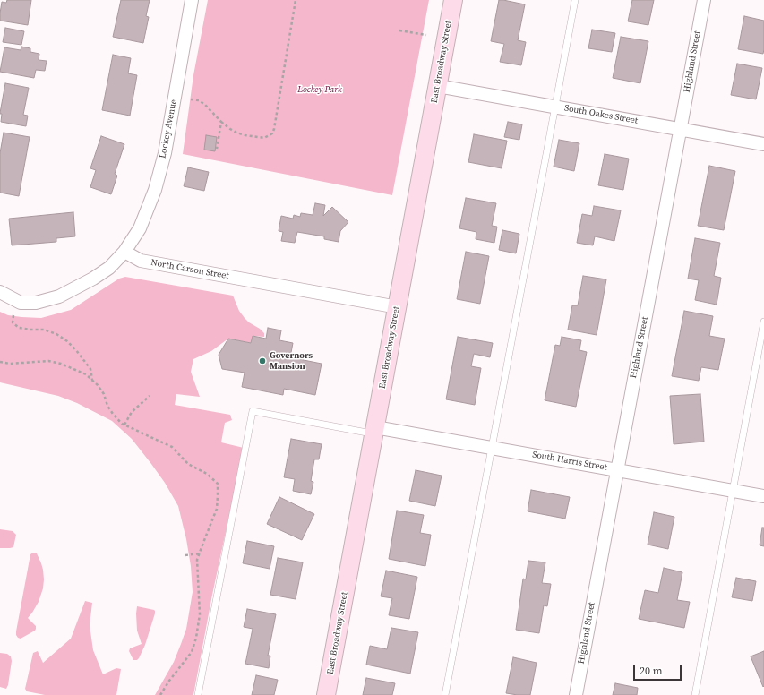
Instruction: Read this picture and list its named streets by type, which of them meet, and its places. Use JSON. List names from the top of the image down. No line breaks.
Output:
{"streets":{"street":["East Broadway Street","Highland Street","South Oakes Street","Lockey Avenue","North Carson Street","South Harris Street"]},"crossings":[["East Broadway Street","South Oakes Street"],["East Broadway Street","North Carson Street"],["East Broadway Street","South Harris Street"],["Highland Street","South Oakes Street"],["Highland Street","South Harris Street"],["Lockey Avenue","North Carson Street"]],"parks":["Lockey Park"],"places":["Governors Mansion"],"scale_bar":"20 m"}
